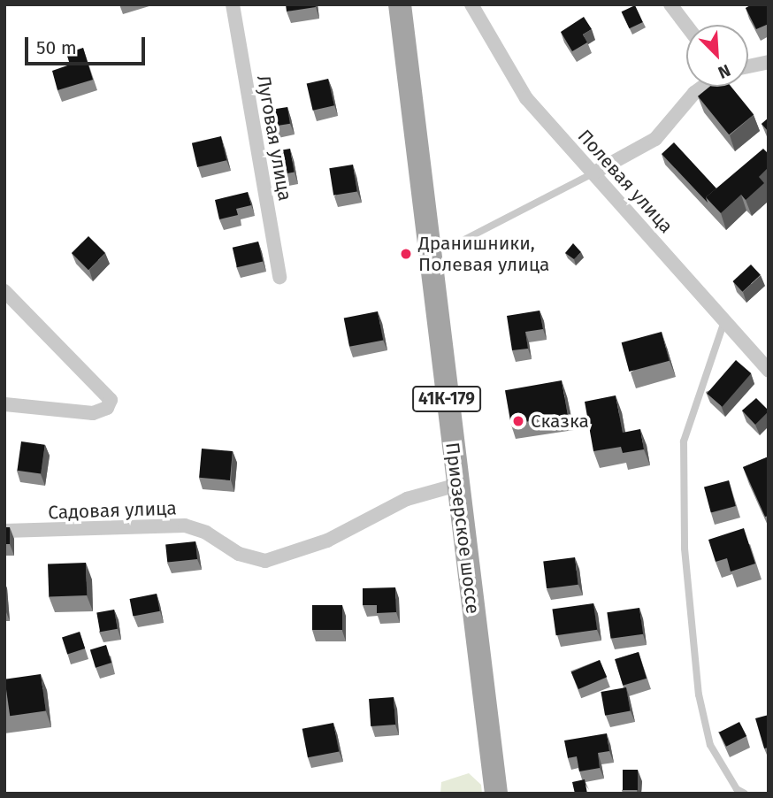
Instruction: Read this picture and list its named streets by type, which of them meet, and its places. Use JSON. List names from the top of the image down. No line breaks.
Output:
{"streets":{"main road":["41К-179","Приозерское шоссе"],"street":["Луговая улица","Полевая улица","Садовая улица"]},"crossings":[["Садовая улица","Приозерское шоссе"]],"places":["Дранишники, Полевая улица","Сказка"],"scale_bar":"50 m","north":"bottom right"}
